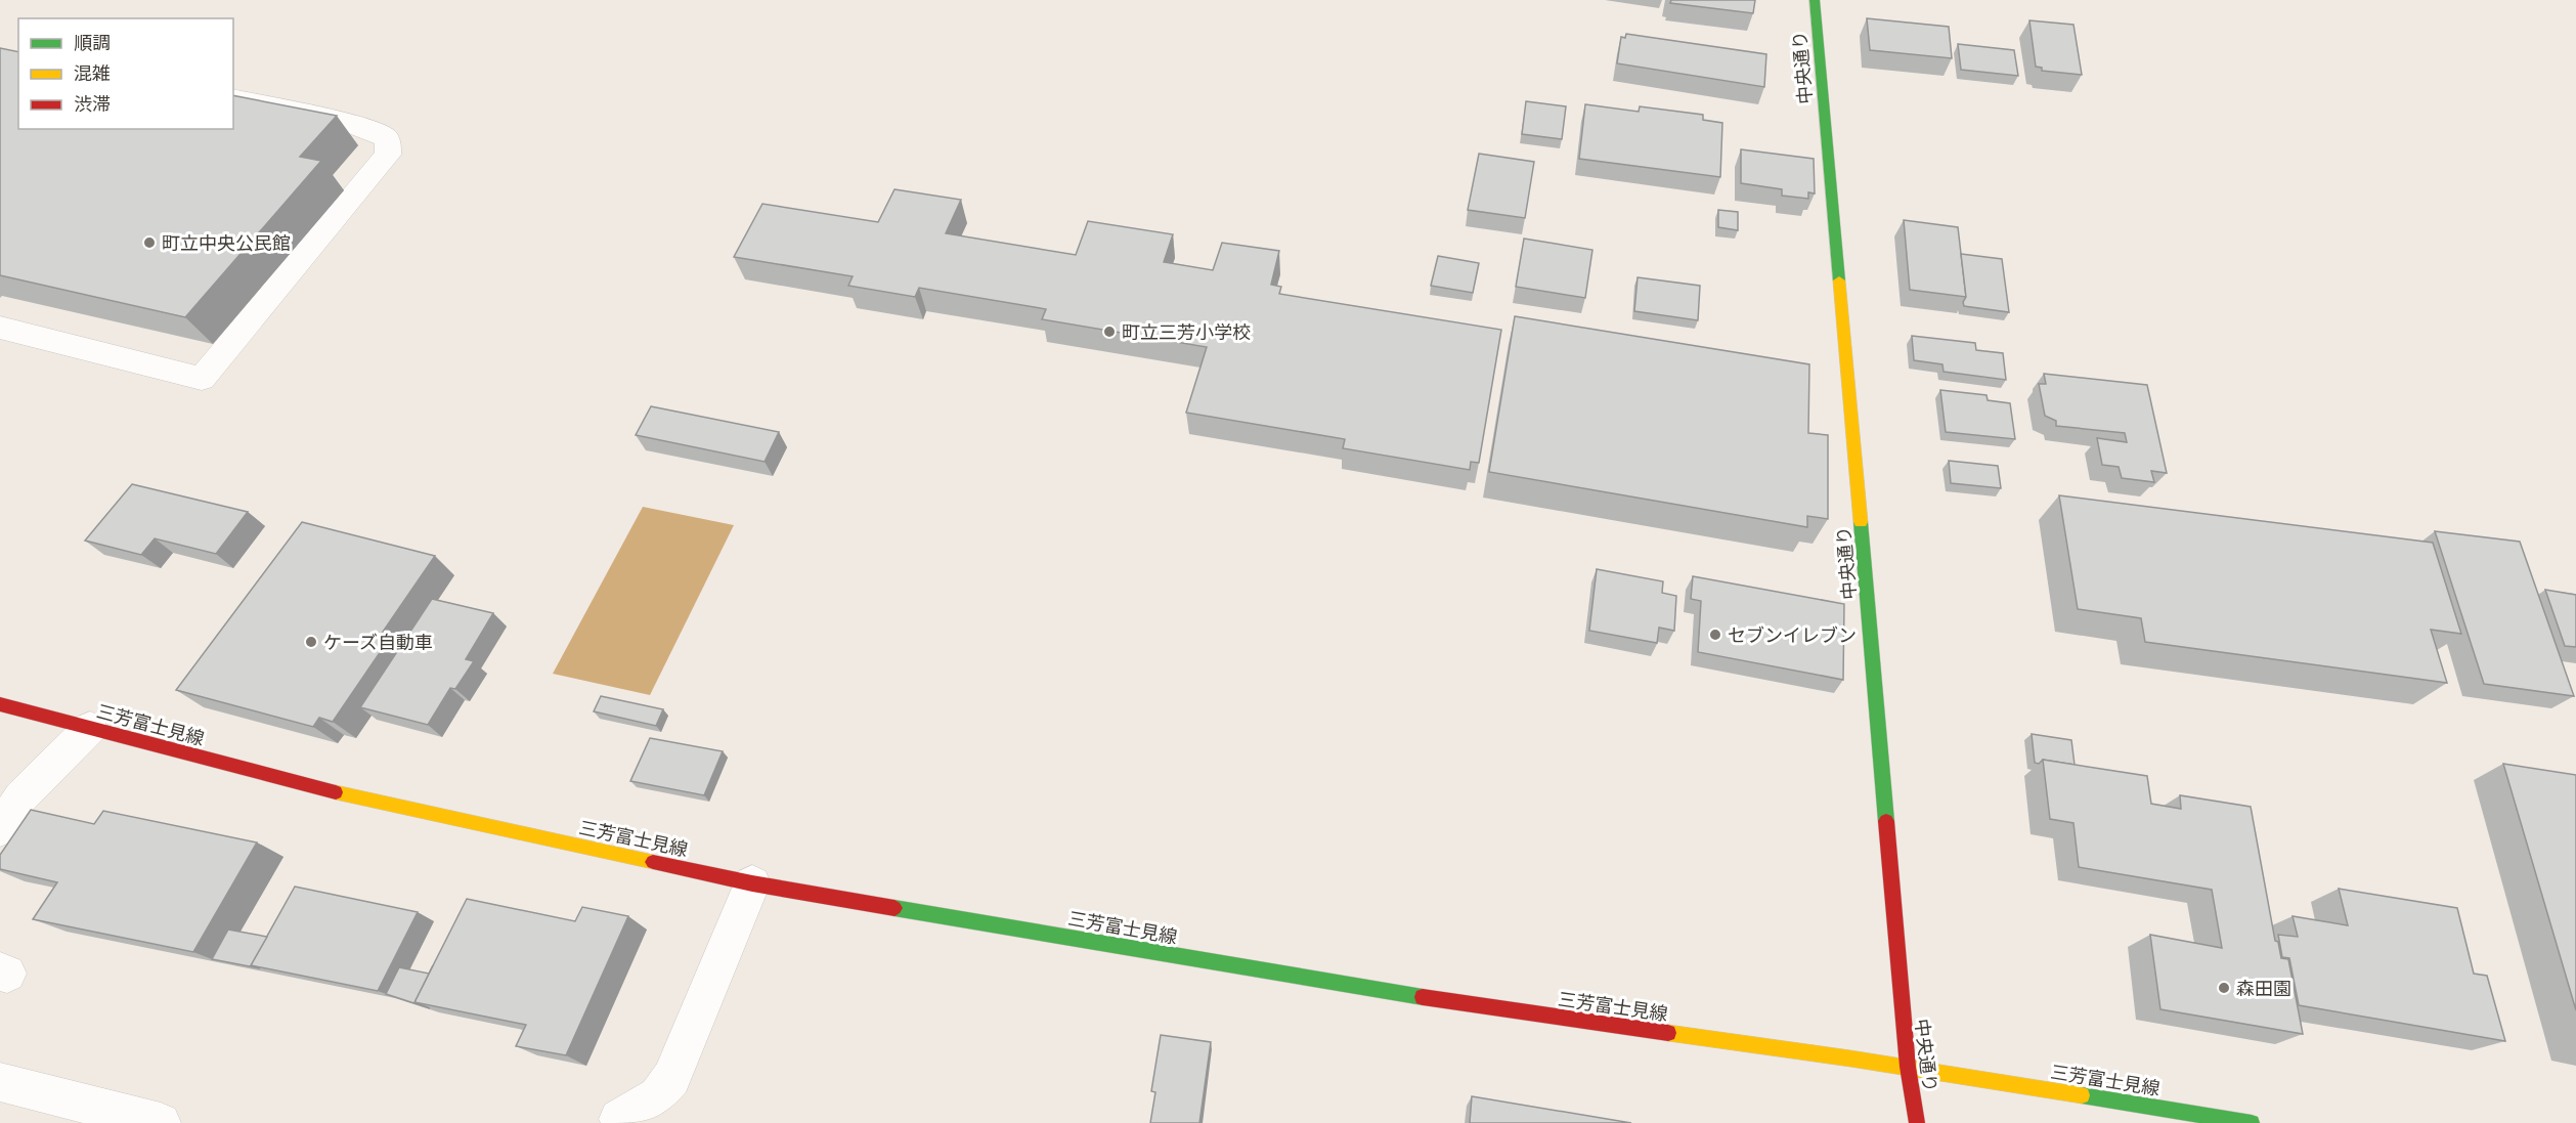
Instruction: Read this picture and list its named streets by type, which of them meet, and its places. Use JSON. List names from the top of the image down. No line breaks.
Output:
{"streets":{"main road":["中央通り","三芳富士見線"]},"crossings":[["中央通り","三芳富士見線"]],"places":["町立中央公民館","町立三芳小学校","セブンイレブン","ケーズ自動車","森田園"],"legend":["順調","混雑","渋滞"]}
